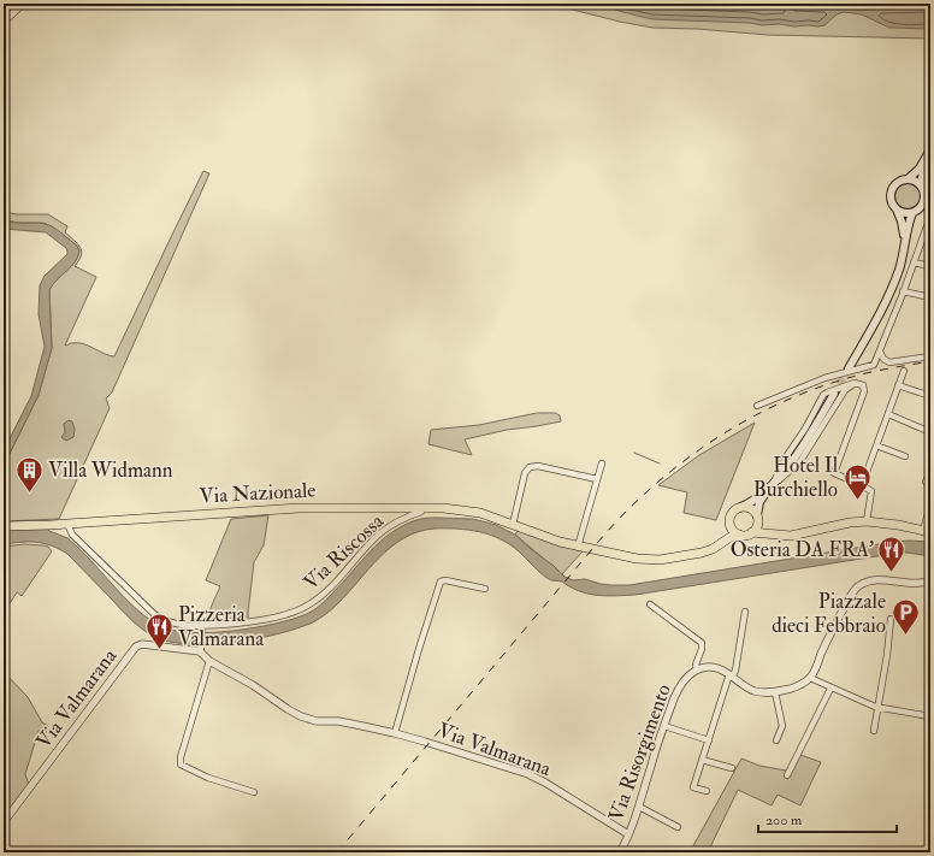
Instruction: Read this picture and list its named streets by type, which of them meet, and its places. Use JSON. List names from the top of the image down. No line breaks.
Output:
{"streets":{"main road":["Via Nazionale"],"street":["Via Riscossa","Via Valmarana","Via Risorgimento"]},"crossings":[["Via Nazionale","Via Riscossa"],["Via Valmarana","Via Risorgimento"]],"places":{"building":["Villa Widmann"],"hotel":["Hotel Il Burchiello"],"restaurant":["Osteria DA FRA'","Pizzeria Valmarana"],"parking":["Piazzale dieci Febbraio"]},"scale_bar":"200 m"}
